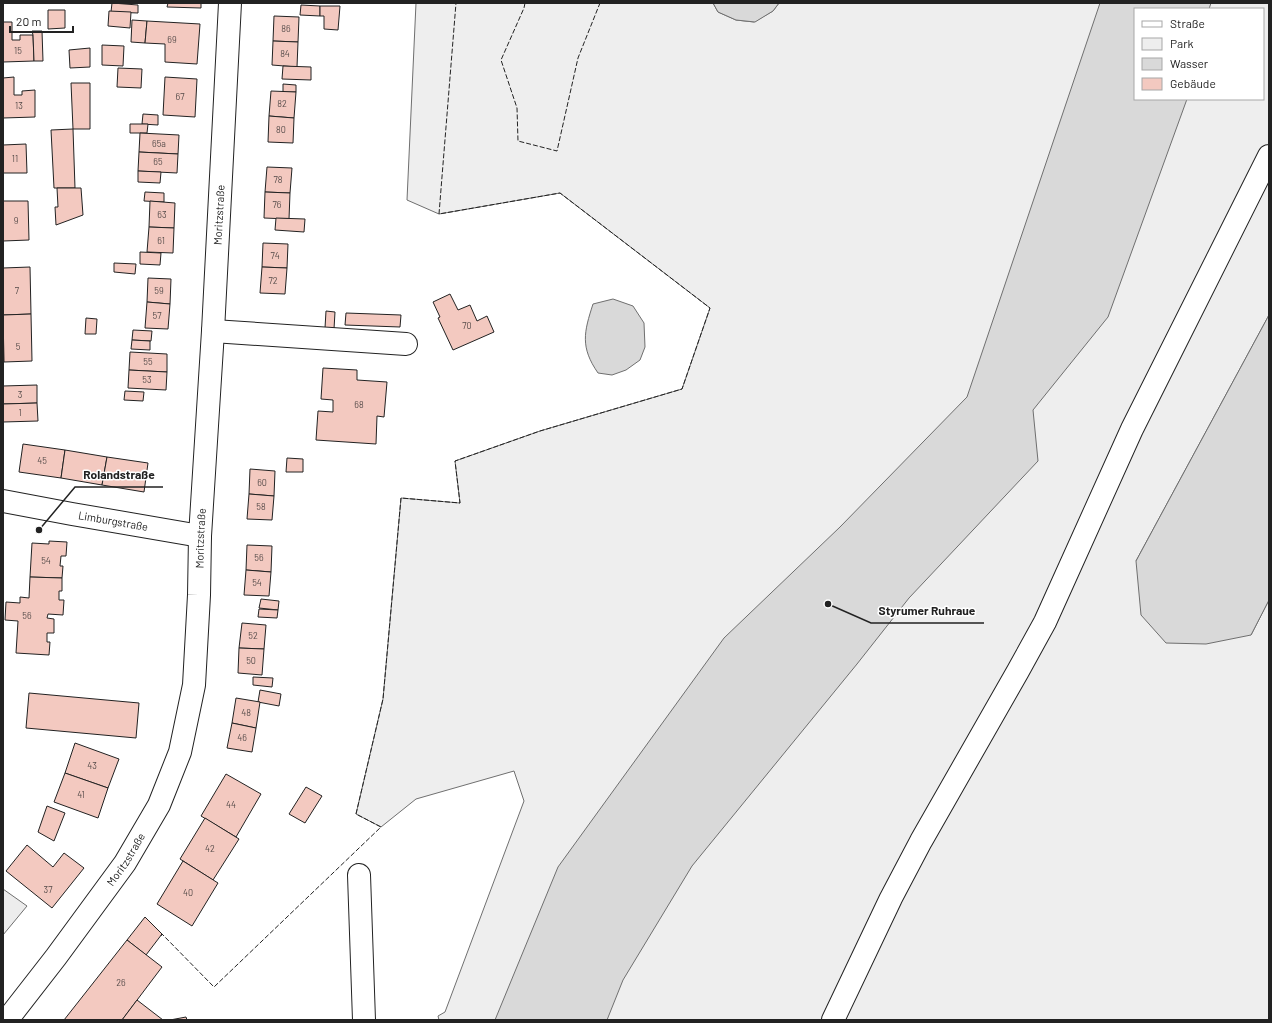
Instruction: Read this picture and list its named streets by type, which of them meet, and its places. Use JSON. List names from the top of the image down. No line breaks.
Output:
{"streets":{"main road":["Moritzstraße","Limburgstraße"]},"crossings":[["Moritzstraße","Limburgstraße"]],"places":["Rolandstraße","Styrumer Ruhraue"],"house_numbers":["86","69","15","84","67","82","13","80","65a","11","65","78","76","63","9","61","74","72","7","59","57","70","5","55","53","3","68","1","45","60","58","56","54","54","56","52","50","48","46","43","41","44","42","37","40","26"],"legend":["Straße","Park","Wasser","Gebäude"],"scale_bar":"20 m"}
